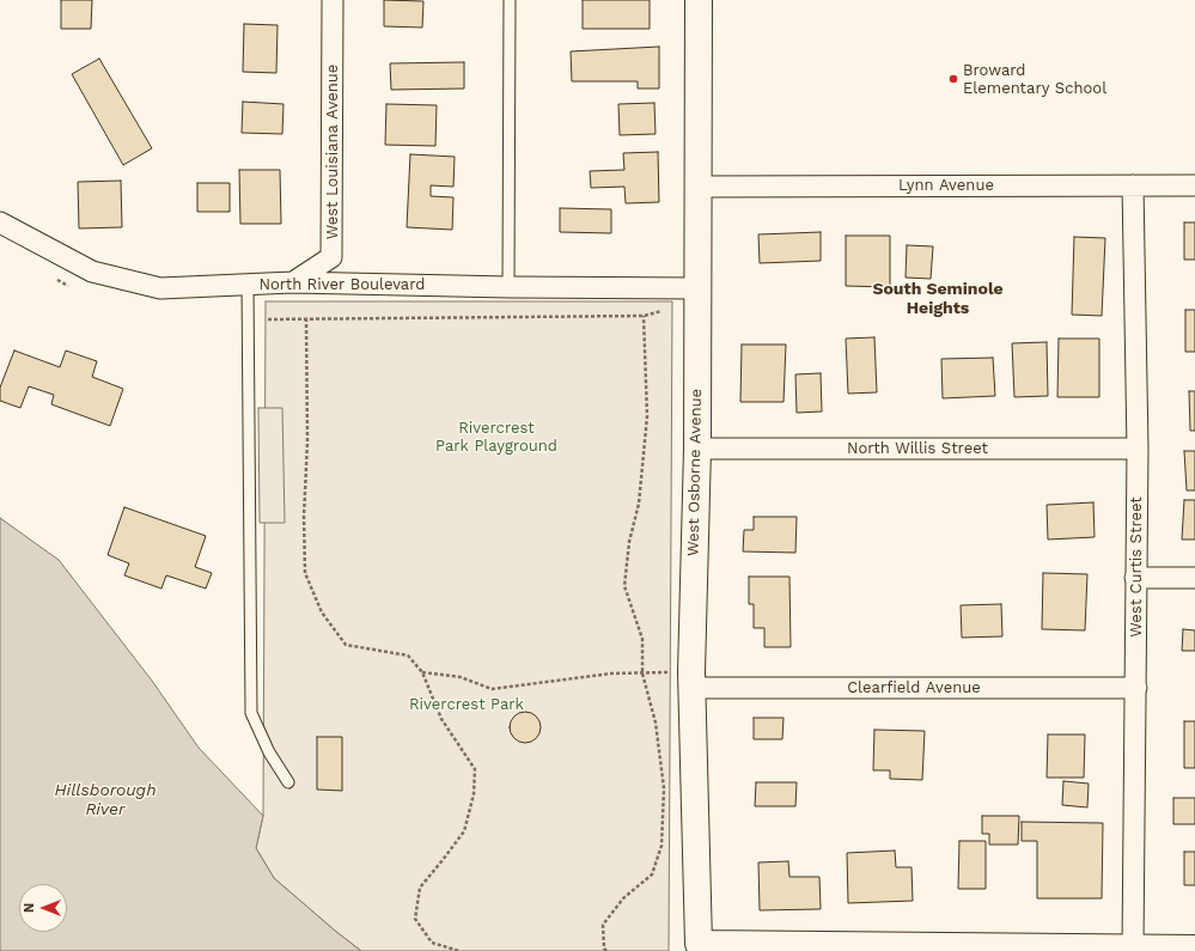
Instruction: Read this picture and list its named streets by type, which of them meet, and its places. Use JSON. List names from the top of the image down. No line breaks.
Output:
{"streets":{"street":["West Louisiana Avenue","Lynn Avenue","North River Boulevard","North Willis Street","West Osborne Avenue","West Curtis Street","Clearfield Avenue"]},"crossings":[["West Louisiana Avenue","North River Boulevard"],["Lynn Avenue","West Osborne Avenue"],["Lynn Avenue","West Curtis Street"],["North River Boulevard","West Osborne Avenue"],["North Willis Street","West Osborne Avenue"],["North Willis Street","West Curtis Street"],["West Osborne Avenue","West Curtis Street"],["West Osborne Avenue","Clearfield Avenue"],["West Curtis Street","Clearfield Avenue"]],"districts":["South Seminole Heights"],"water":["Hillsborough River"],"parks":["Rivercrest Park Playground","Rivercrest Park"],"places":["Broward Elementary School"],"north":"left"}
